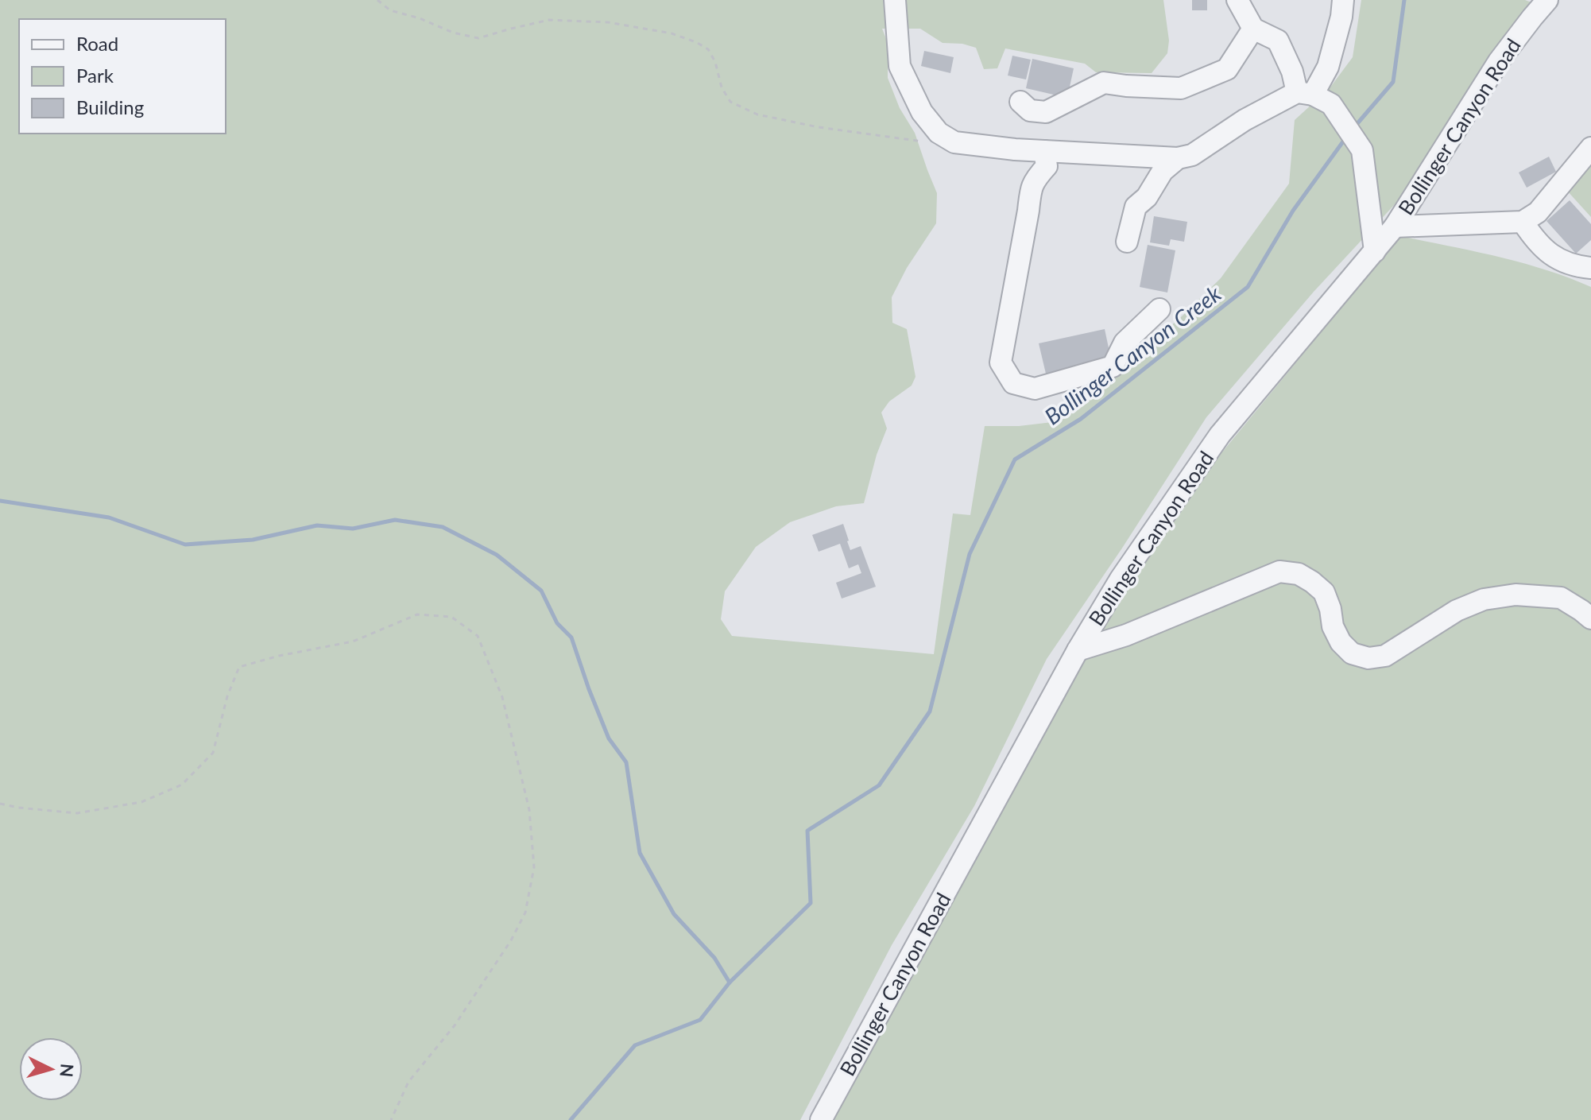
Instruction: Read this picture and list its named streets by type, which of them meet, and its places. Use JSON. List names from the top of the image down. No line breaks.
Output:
{"streets":{"street":["Bollinger Canyon Road"]},"water":["Bollinger Canyon Creek"],"legend":["Road","Park","Building"],"north":"right"}
